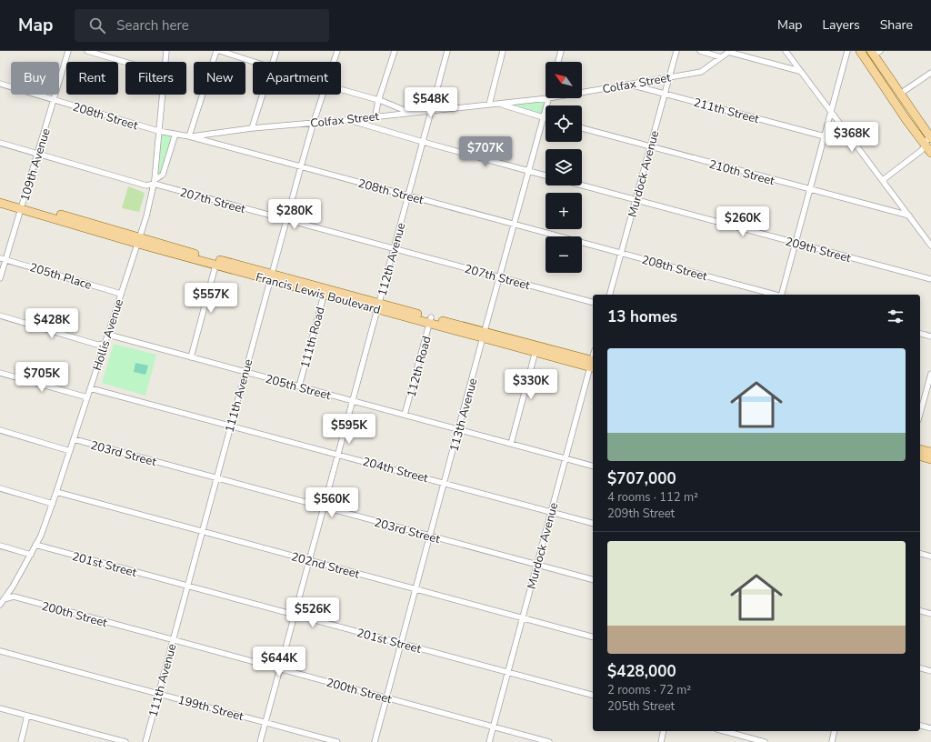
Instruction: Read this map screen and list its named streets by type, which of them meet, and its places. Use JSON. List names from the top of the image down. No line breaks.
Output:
{"streets":{"main road":["Francis Lewis Boulevard"],"street":["Colfax Street","211th Street","208th Street","109th Avenue","210th Street","Murdock Avenue","207th Street","209th Street","112th Avenue","205th Place","Hollis Avenue","111th Road","112th Road","205th Street","111th Avenue","113th Avenue","203rd Street","204th Street","201st Street","202nd Street","200th Street","199th Street"]},"crossings":[["Colfax Street","211th Street"],["Colfax Street","208th Street"],["Colfax Street","Murdock Avenue"],["Colfax Street","112th Avenue"],["Colfax Street","111th Avenue"],["Colfax Street","113th Avenue"],["211th Street","Murdock Avenue"],["208th Street","109th Avenue"],["208th Street","Murdock Avenue"],["208th Street","112th Avenue"],["208th Street","Hollis Avenue"],["208th Street","111th Avenue"],["208th Street","113th Avenue"],["109th Avenue","207th Street"],["109th Avenue","205th Place"],["109th Avenue","Francis Lewis Boulevard"],["210th Street","Murdock Avenue"],["Murdock Avenue","209th Street"],["Murdock Avenue","Francis Lewis Boulevard"],["Murdock Avenue","205th Street"],["Murdock Avenue","203rd Street"],["Murdock Avenue","204th Street"],["Murdock Avenue","201st Street"],["Murdock Avenue","202nd Street"],["Murdock Avenue","200th Street"],["207th Street","112th Avenue"],["207th Street","Hollis Avenue"],["207th Street","111th Avenue"],["207th Street","113th Avenue"],["112th Avenue","Francis Lewis Boulevard"],["112th Avenue","205th Street"],["112th Avenue","203rd Street"],["112th Avenue","204th Street"],["112th Avenue","201st Street"],["112th Avenue","202nd Street"],["112th Avenue","200th Street"],["112th Avenue","199th Street"],["205th Place","Hollis Avenue"],["Francis Lewis Boulevard","Hollis Avenue"],["Francis Lewis Boulevard","111th Road"],["Francis Lewis Boulevard","112th Road"],["Francis Lewis Boulevard","111th Avenue"],["Francis Lewis Boulevard","113th Avenue"],["Hollis Avenue","205th Street"],["Hollis Avenue","203rd Street"],["Hollis Avenue","204th Street"],["Hollis Avenue","201st Street"],["Hollis Avenue","202nd Street"],["Hollis Avenue","200th Street"],["111th Road","205th Street"],["112th Road","205th Street"],["205th Street","111th Avenue"],["205th Street","113th Avenue"],["111th Avenue","203rd Street"],["111th Avenue","204th Street"],["111th Avenue","201st Street"],["111th Avenue","202nd Street"],["111th Avenue","200th Street"],["111th Avenue","199th Street"],["113th Avenue","203rd Street"],["113th Avenue","204th Street"],["113th Avenue","201st Street"],["113th Avenue","202nd Street"],["113th Avenue","200th Street"]],"north":"top left","page":{"header":"Map","search":"Search here","nav":["Map","Layers","Share"],"map_buttons":["+","−"],"chip":["Buy","Rent","Filters","New","Apartment"],"price":["$548K","$368K","$707K","$280K","$260K","$557K","$428K","$705K","$330K","$595K","$560K","$526K","$644K"],"heading":"13 homes","list":[{"name":"$707,000","note":"4 rooms · 112 m² · 209th Street"},{"name":"$428,000","note":"2 rooms · 72 m² · 205th Street"}]}}
